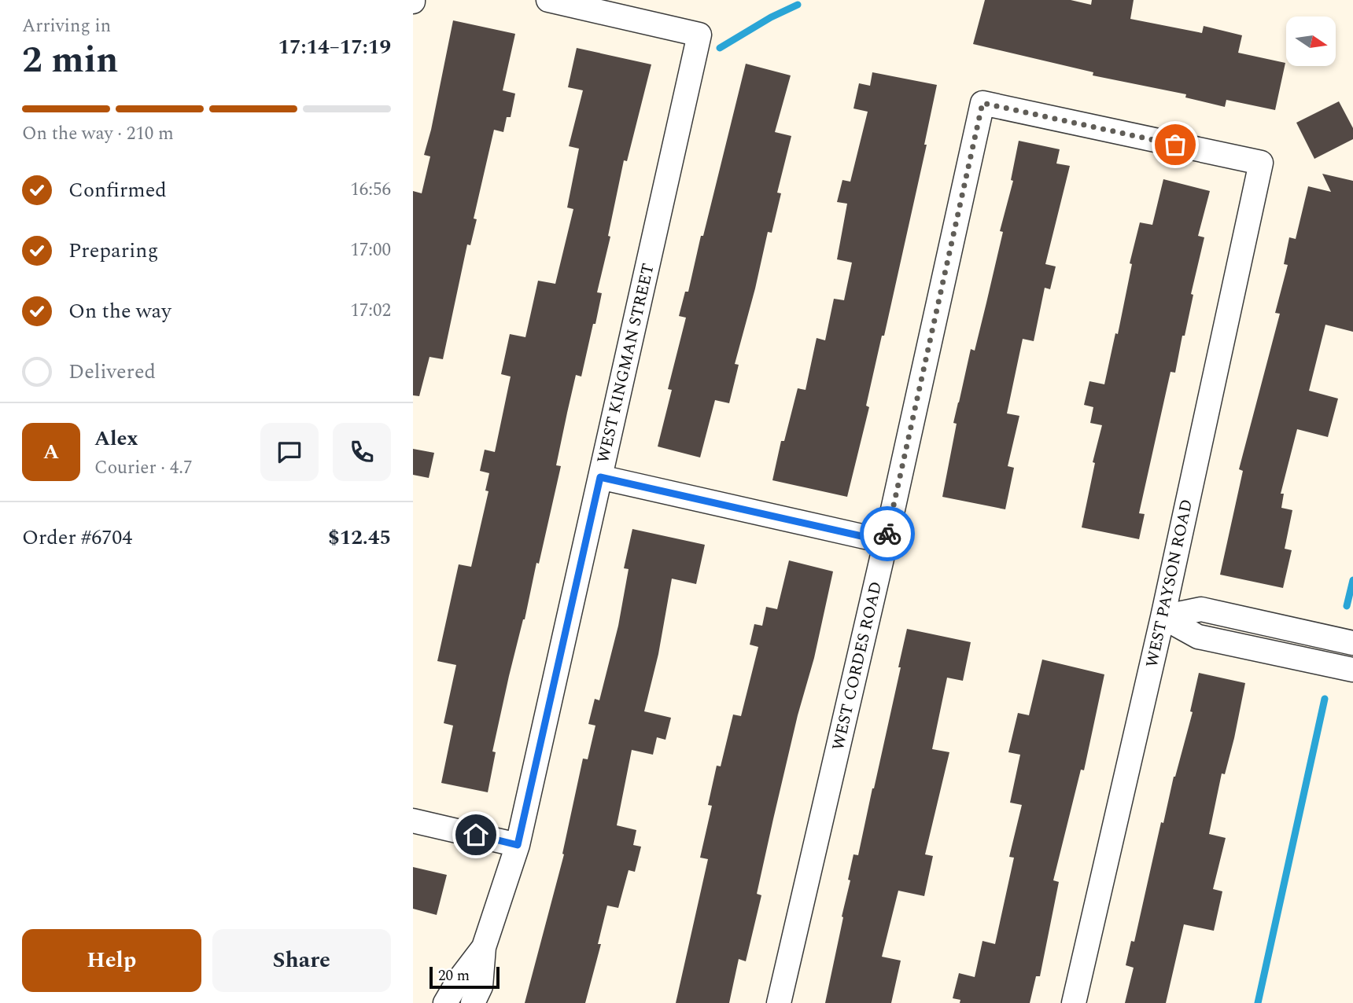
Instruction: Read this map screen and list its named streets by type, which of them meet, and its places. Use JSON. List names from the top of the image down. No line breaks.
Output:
{"streets":{"street":["WEST KINGMAN STREET","WEST PAYSON ROAD","WEST CORDES ROAD"]},"crossings":[["WEST PAYSON ROAD","WEST CORDES ROAD"]],"scale_bar":"20 m","north":"right","page":{"heading":["2 min","Arriving in","17:14–17:19"],"panel":["Alex","Courier · 4.7","Order #6704","$12.45"],"bar":"On the way · 210 m","list":[["Confirmed","16:56"],["Preparing","17:00"],["On the way","17:02"],"Delivered"],"round":"A","buttons":["Help","Share"],"scale":"20 m"}}
